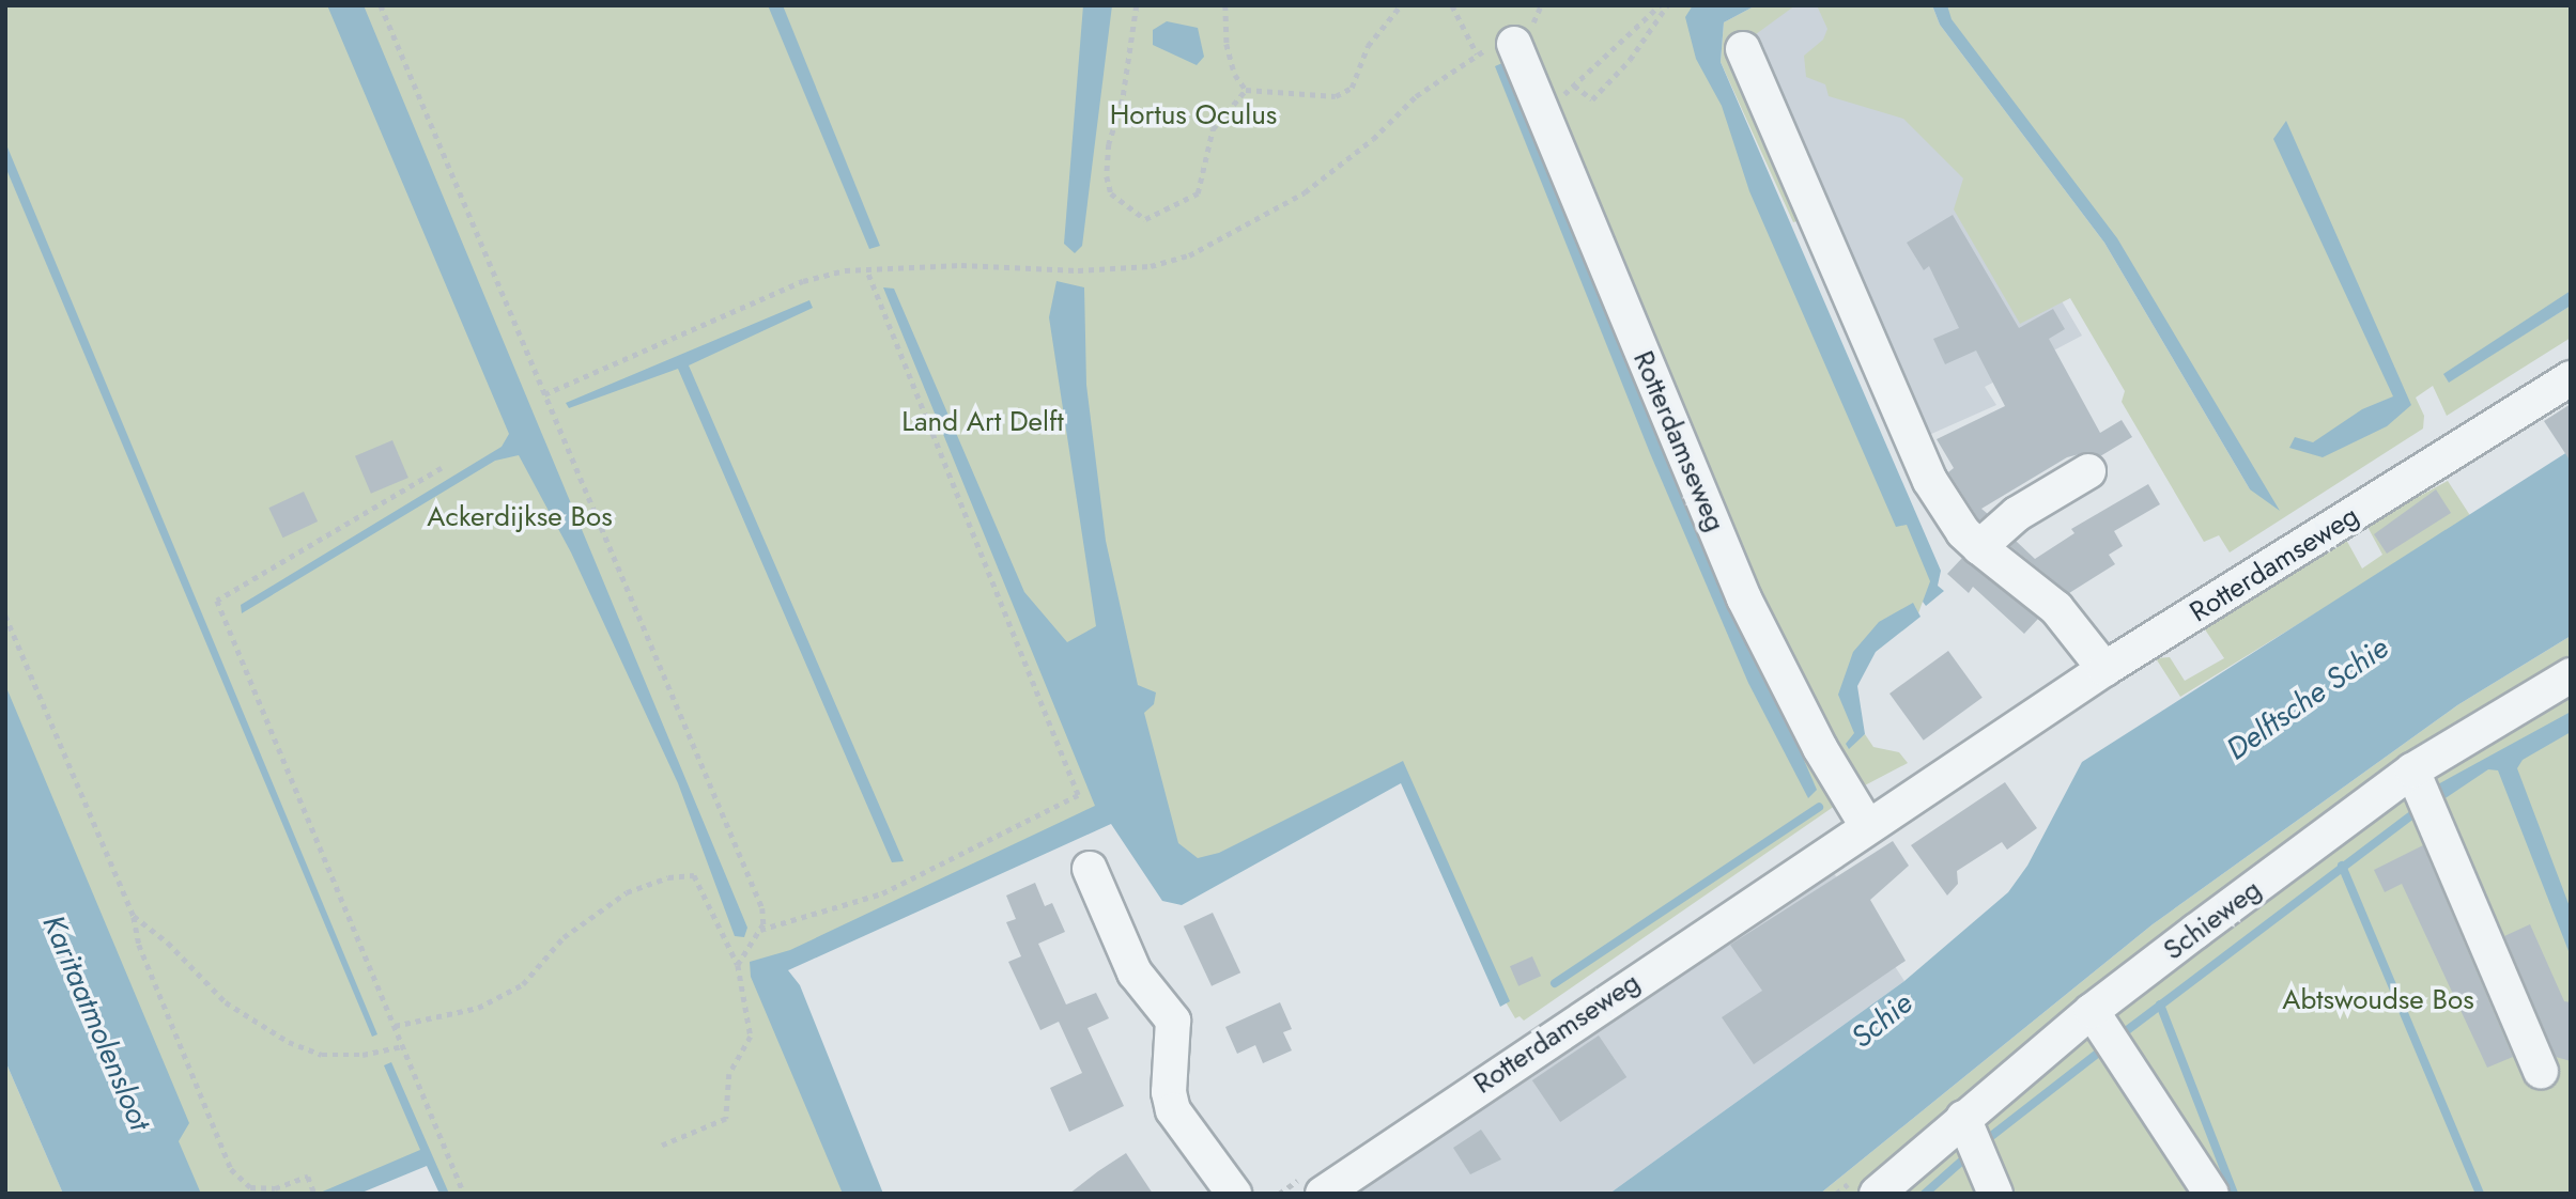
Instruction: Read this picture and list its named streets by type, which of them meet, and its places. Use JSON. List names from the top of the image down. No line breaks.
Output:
{"streets":{"street":["Rotterdamseweg","Schieweg"]},"water":["Delftsche Schie","Schie","Karitaatmolensloot"],"parks":["Hortus Oculus","Land Art Delft","Ackerdijkse Bos","Abtswoudse Bos"]}
